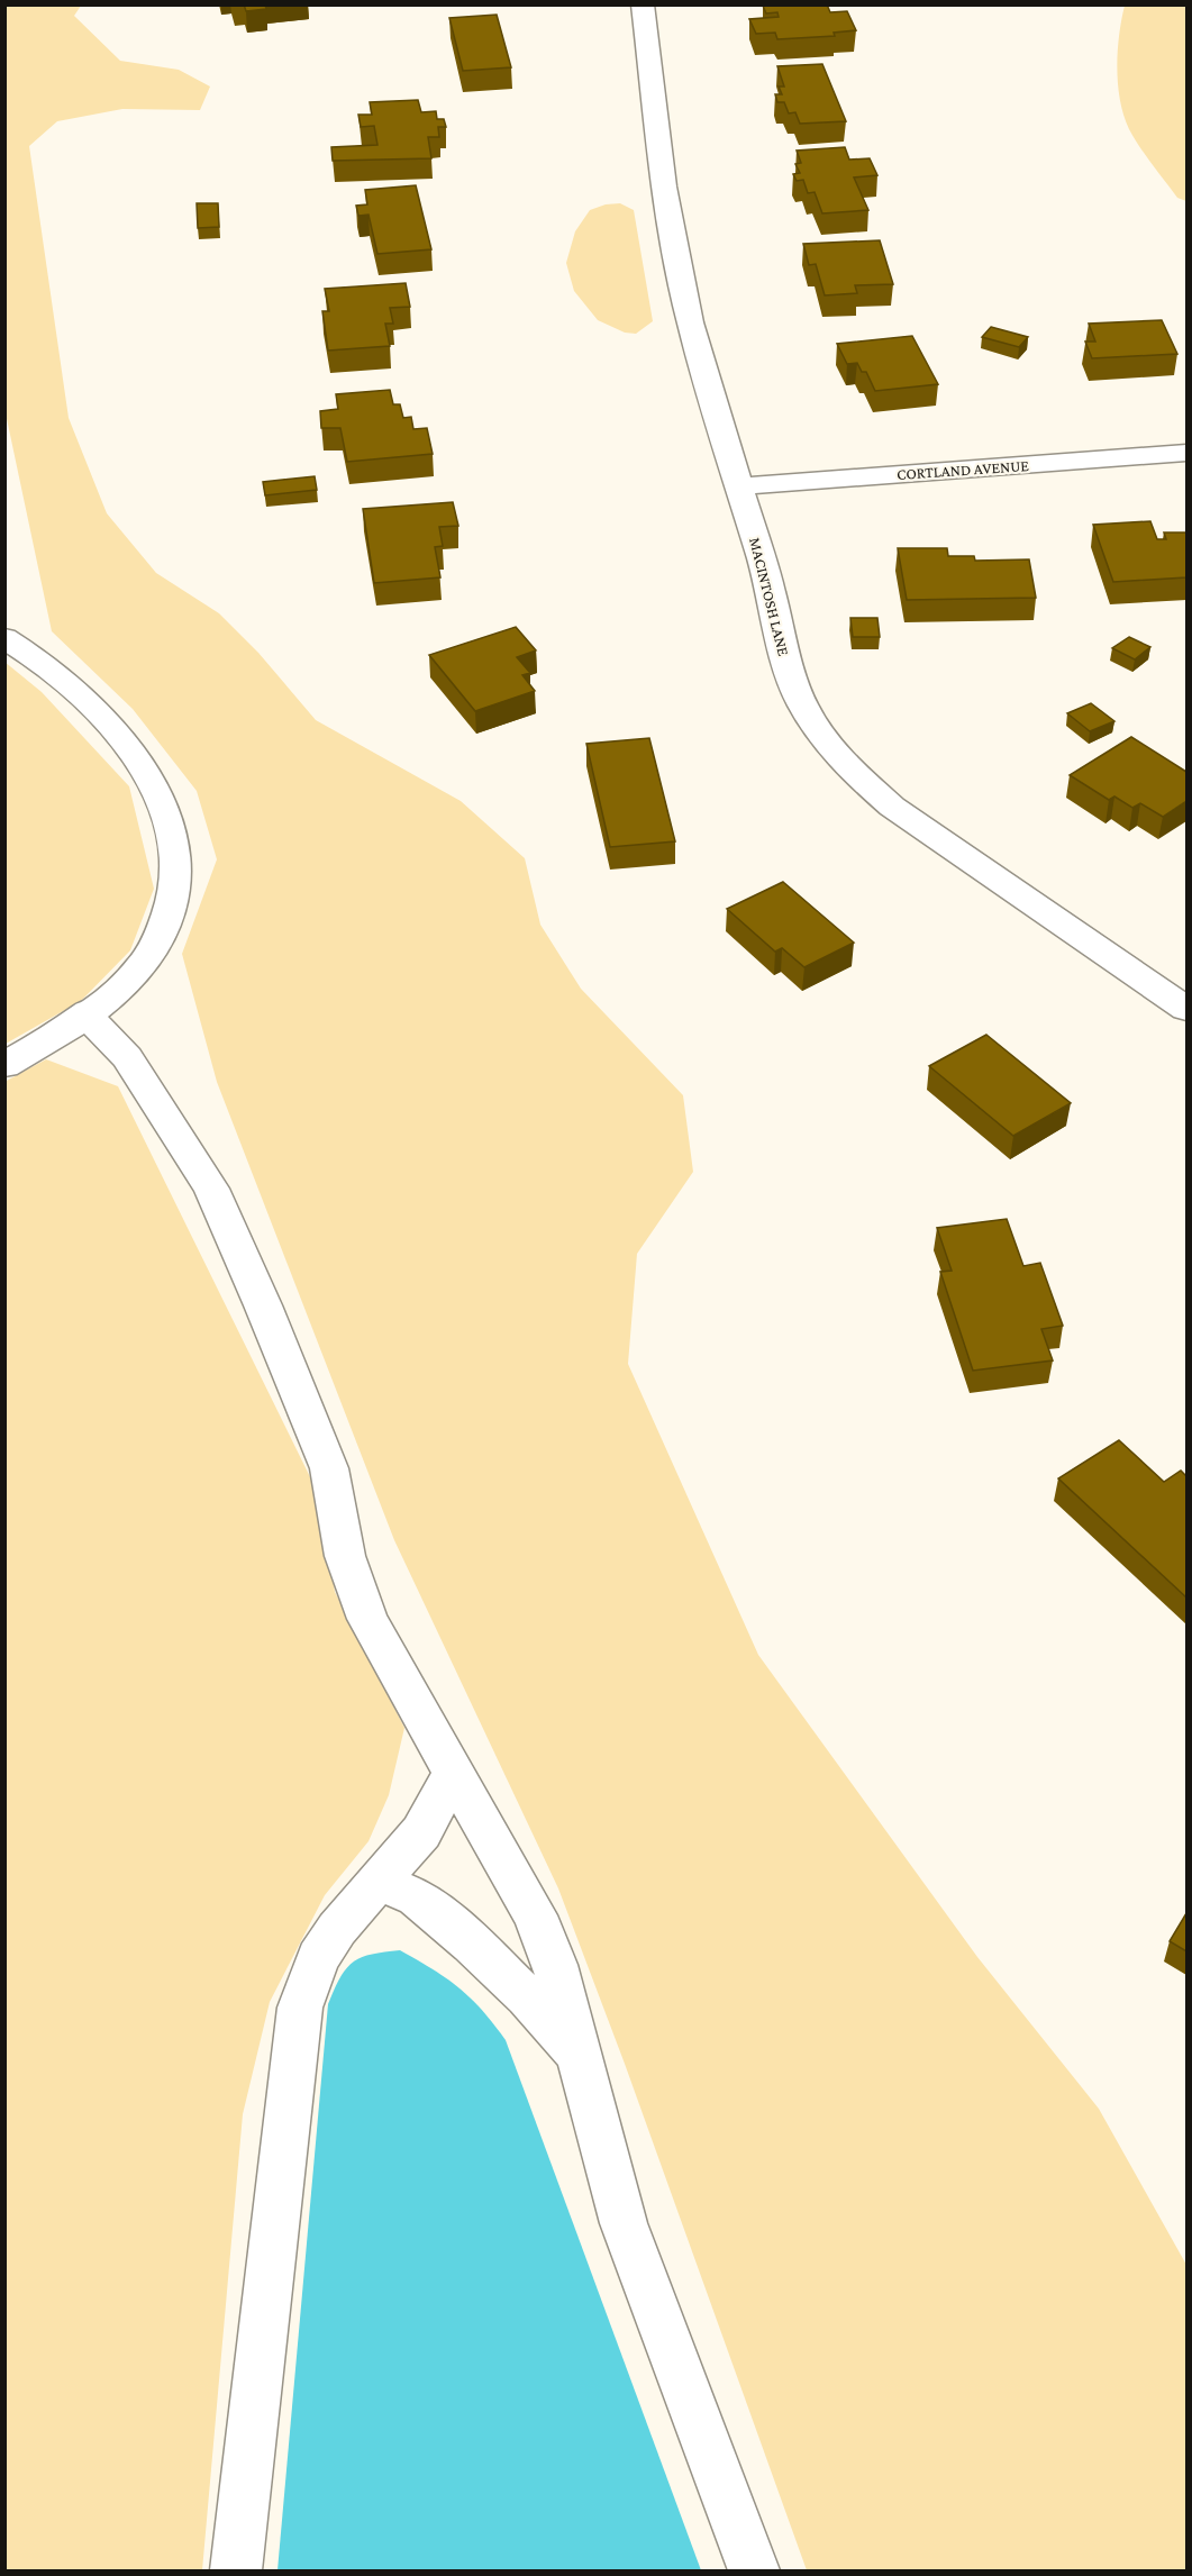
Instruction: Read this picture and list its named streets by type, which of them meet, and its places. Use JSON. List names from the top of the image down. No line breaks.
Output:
{"streets":{"street":["CORTLAND AVENUE","MACINTOSH LANE"]},"crossings":[["CORTLAND AVENUE","MACINTOSH LANE"]]}
